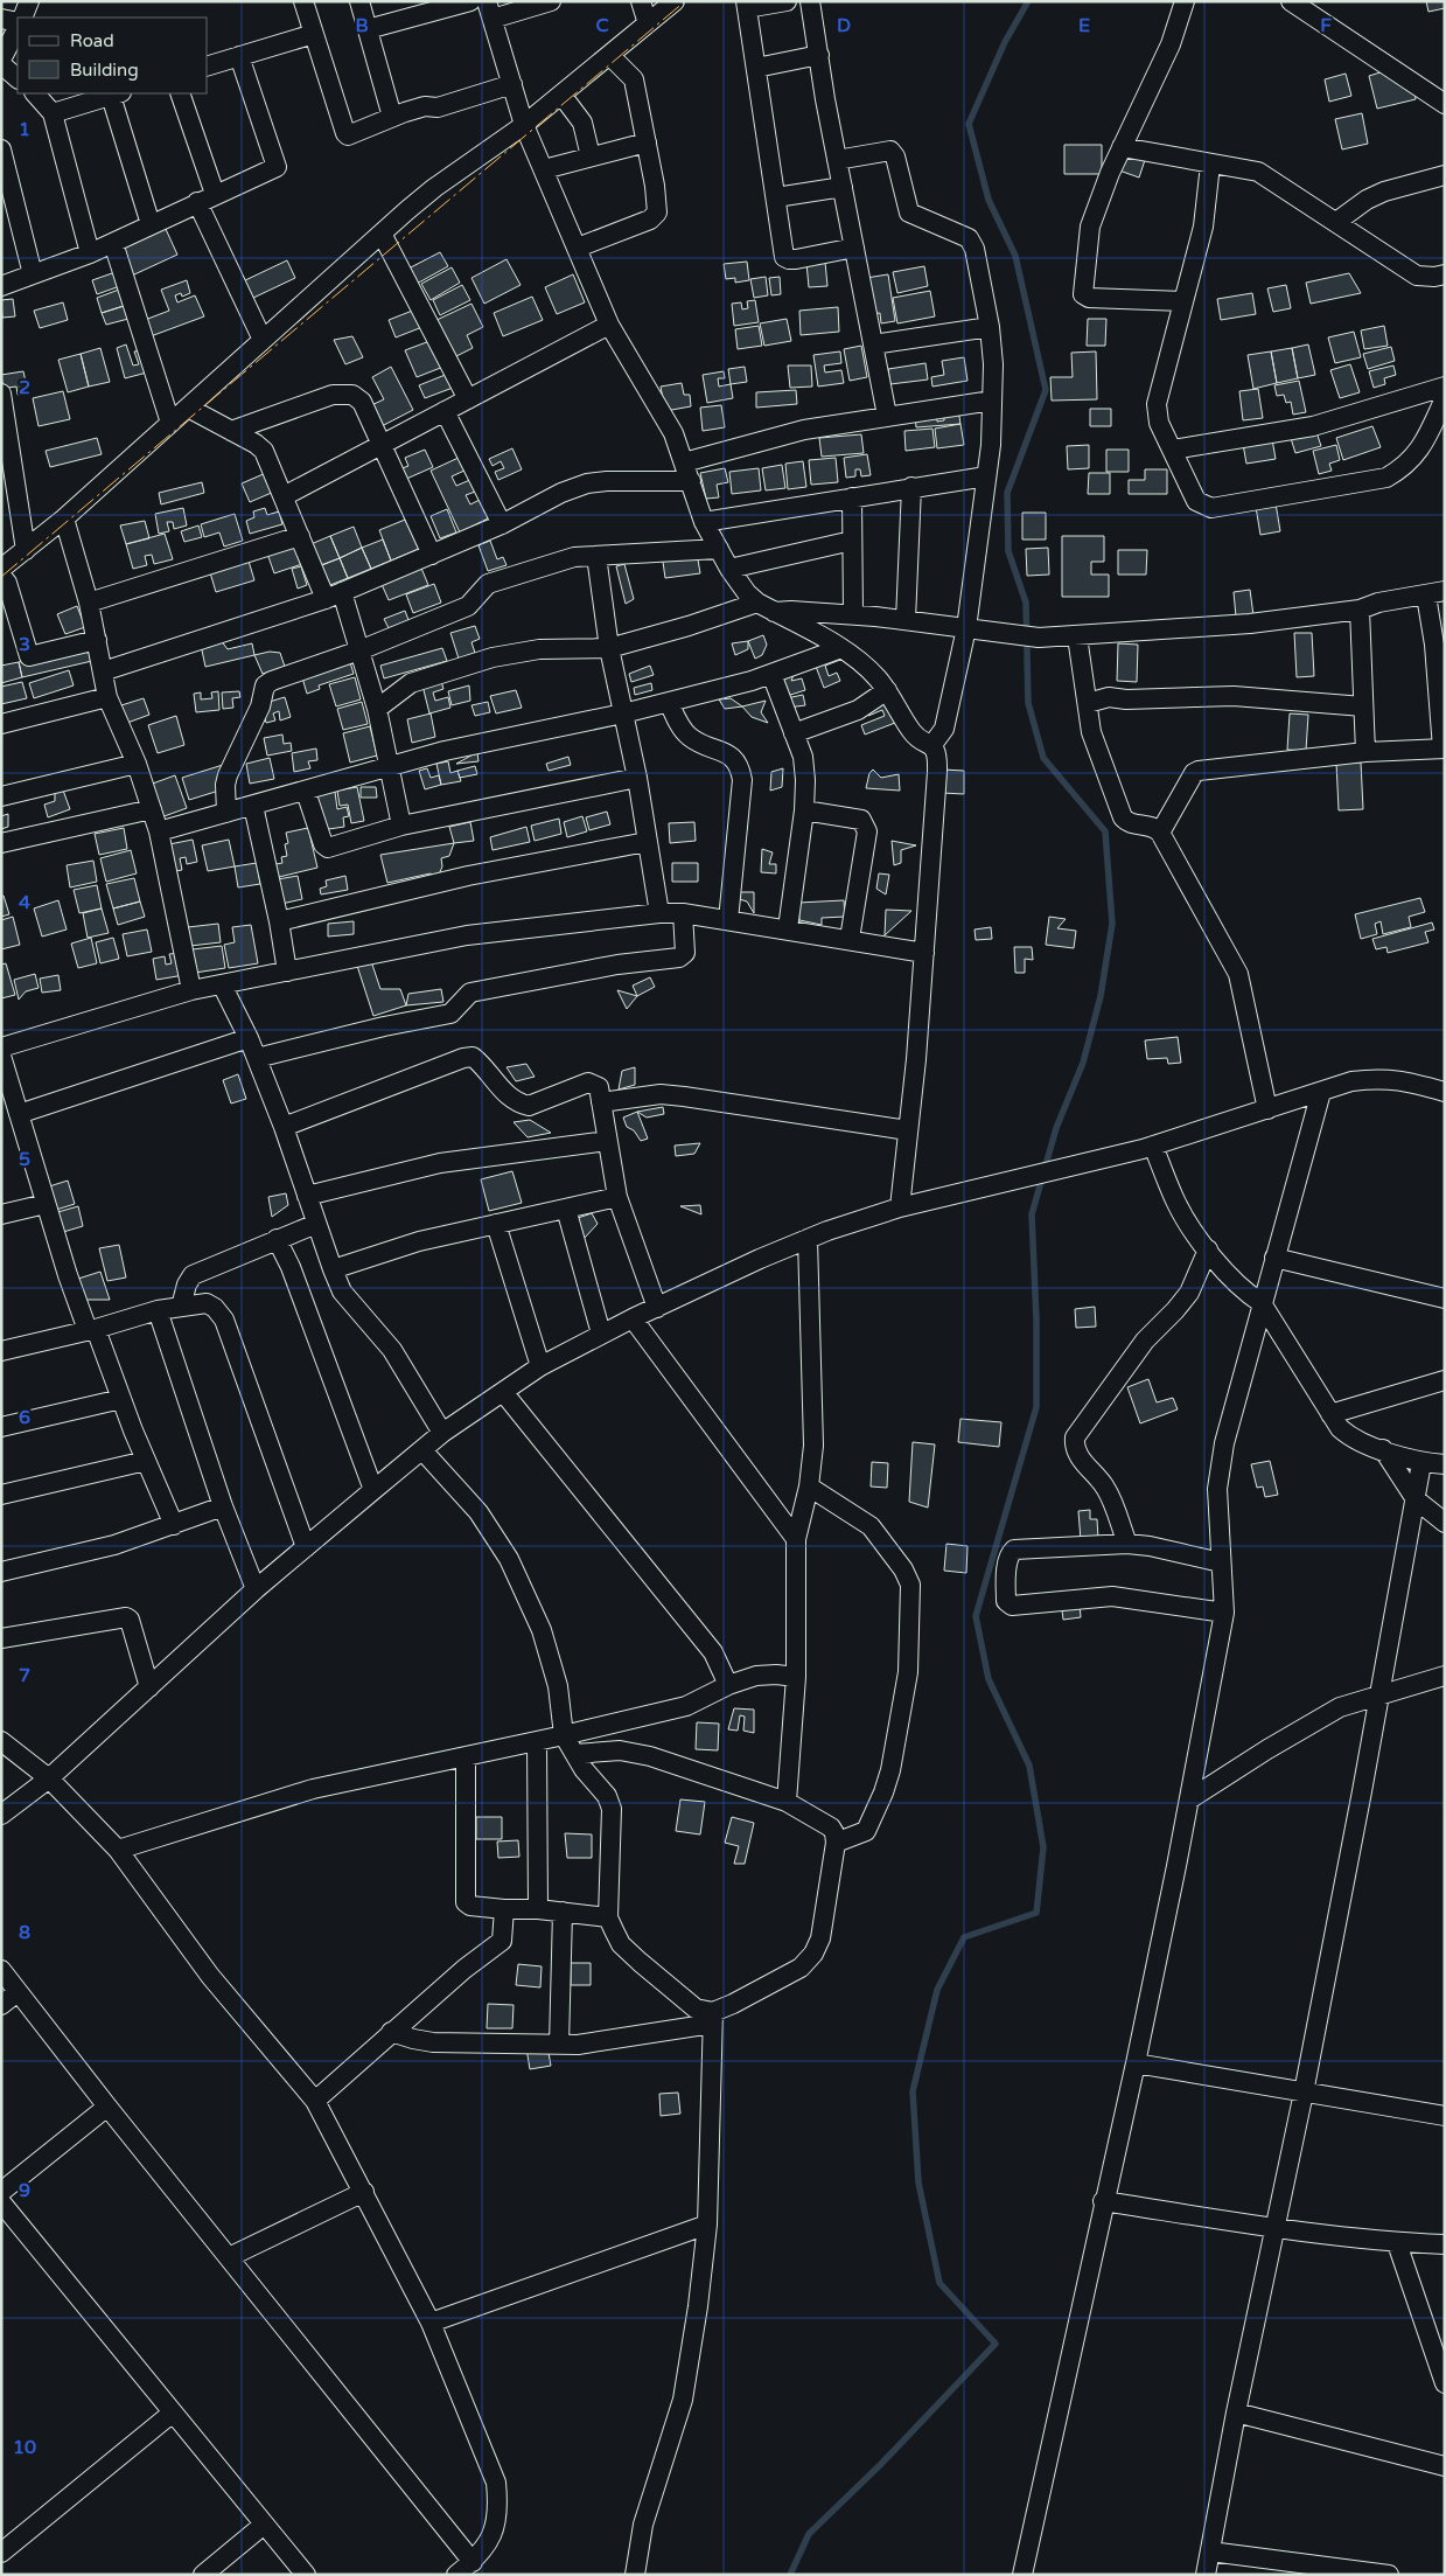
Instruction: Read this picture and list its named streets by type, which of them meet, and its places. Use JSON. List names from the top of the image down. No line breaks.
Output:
{"legend":["Road","Building"],"grid":{"columns":["B","C","D","E","F"],"rows":["1","2","3","4","5","6","7","8","9","10"]}}
